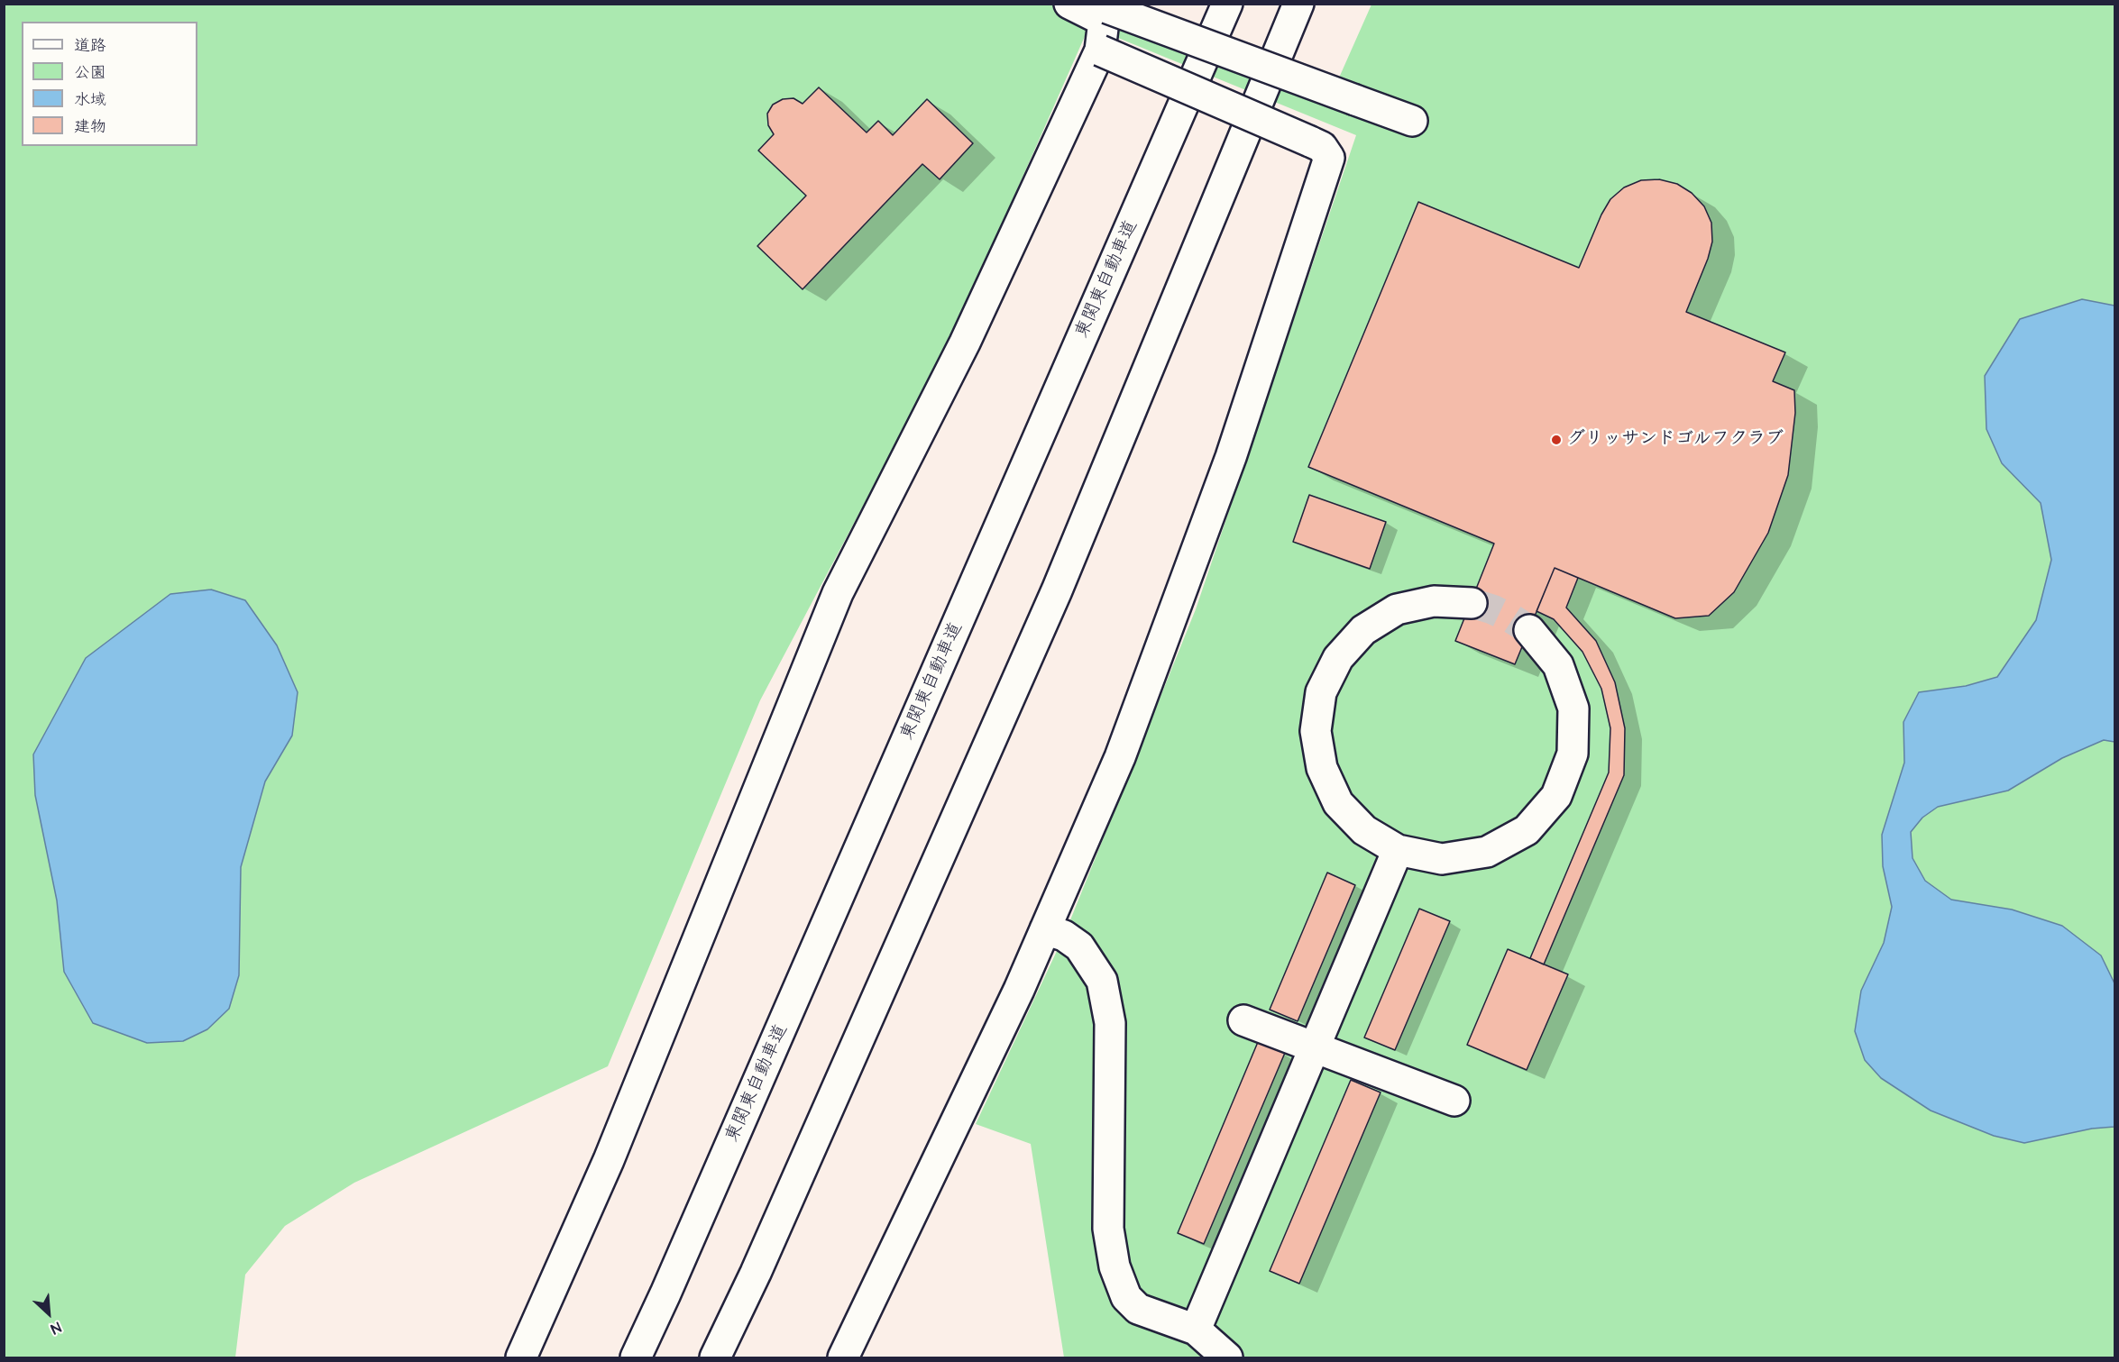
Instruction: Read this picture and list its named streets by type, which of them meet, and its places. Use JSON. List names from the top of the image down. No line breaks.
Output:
{"streets":{"main road":["東関東自動車道"]},"places":["グリッサンドゴルフクラブ"],"legend":["道路","公園","水域","建物"],"north":"bottom right"}
